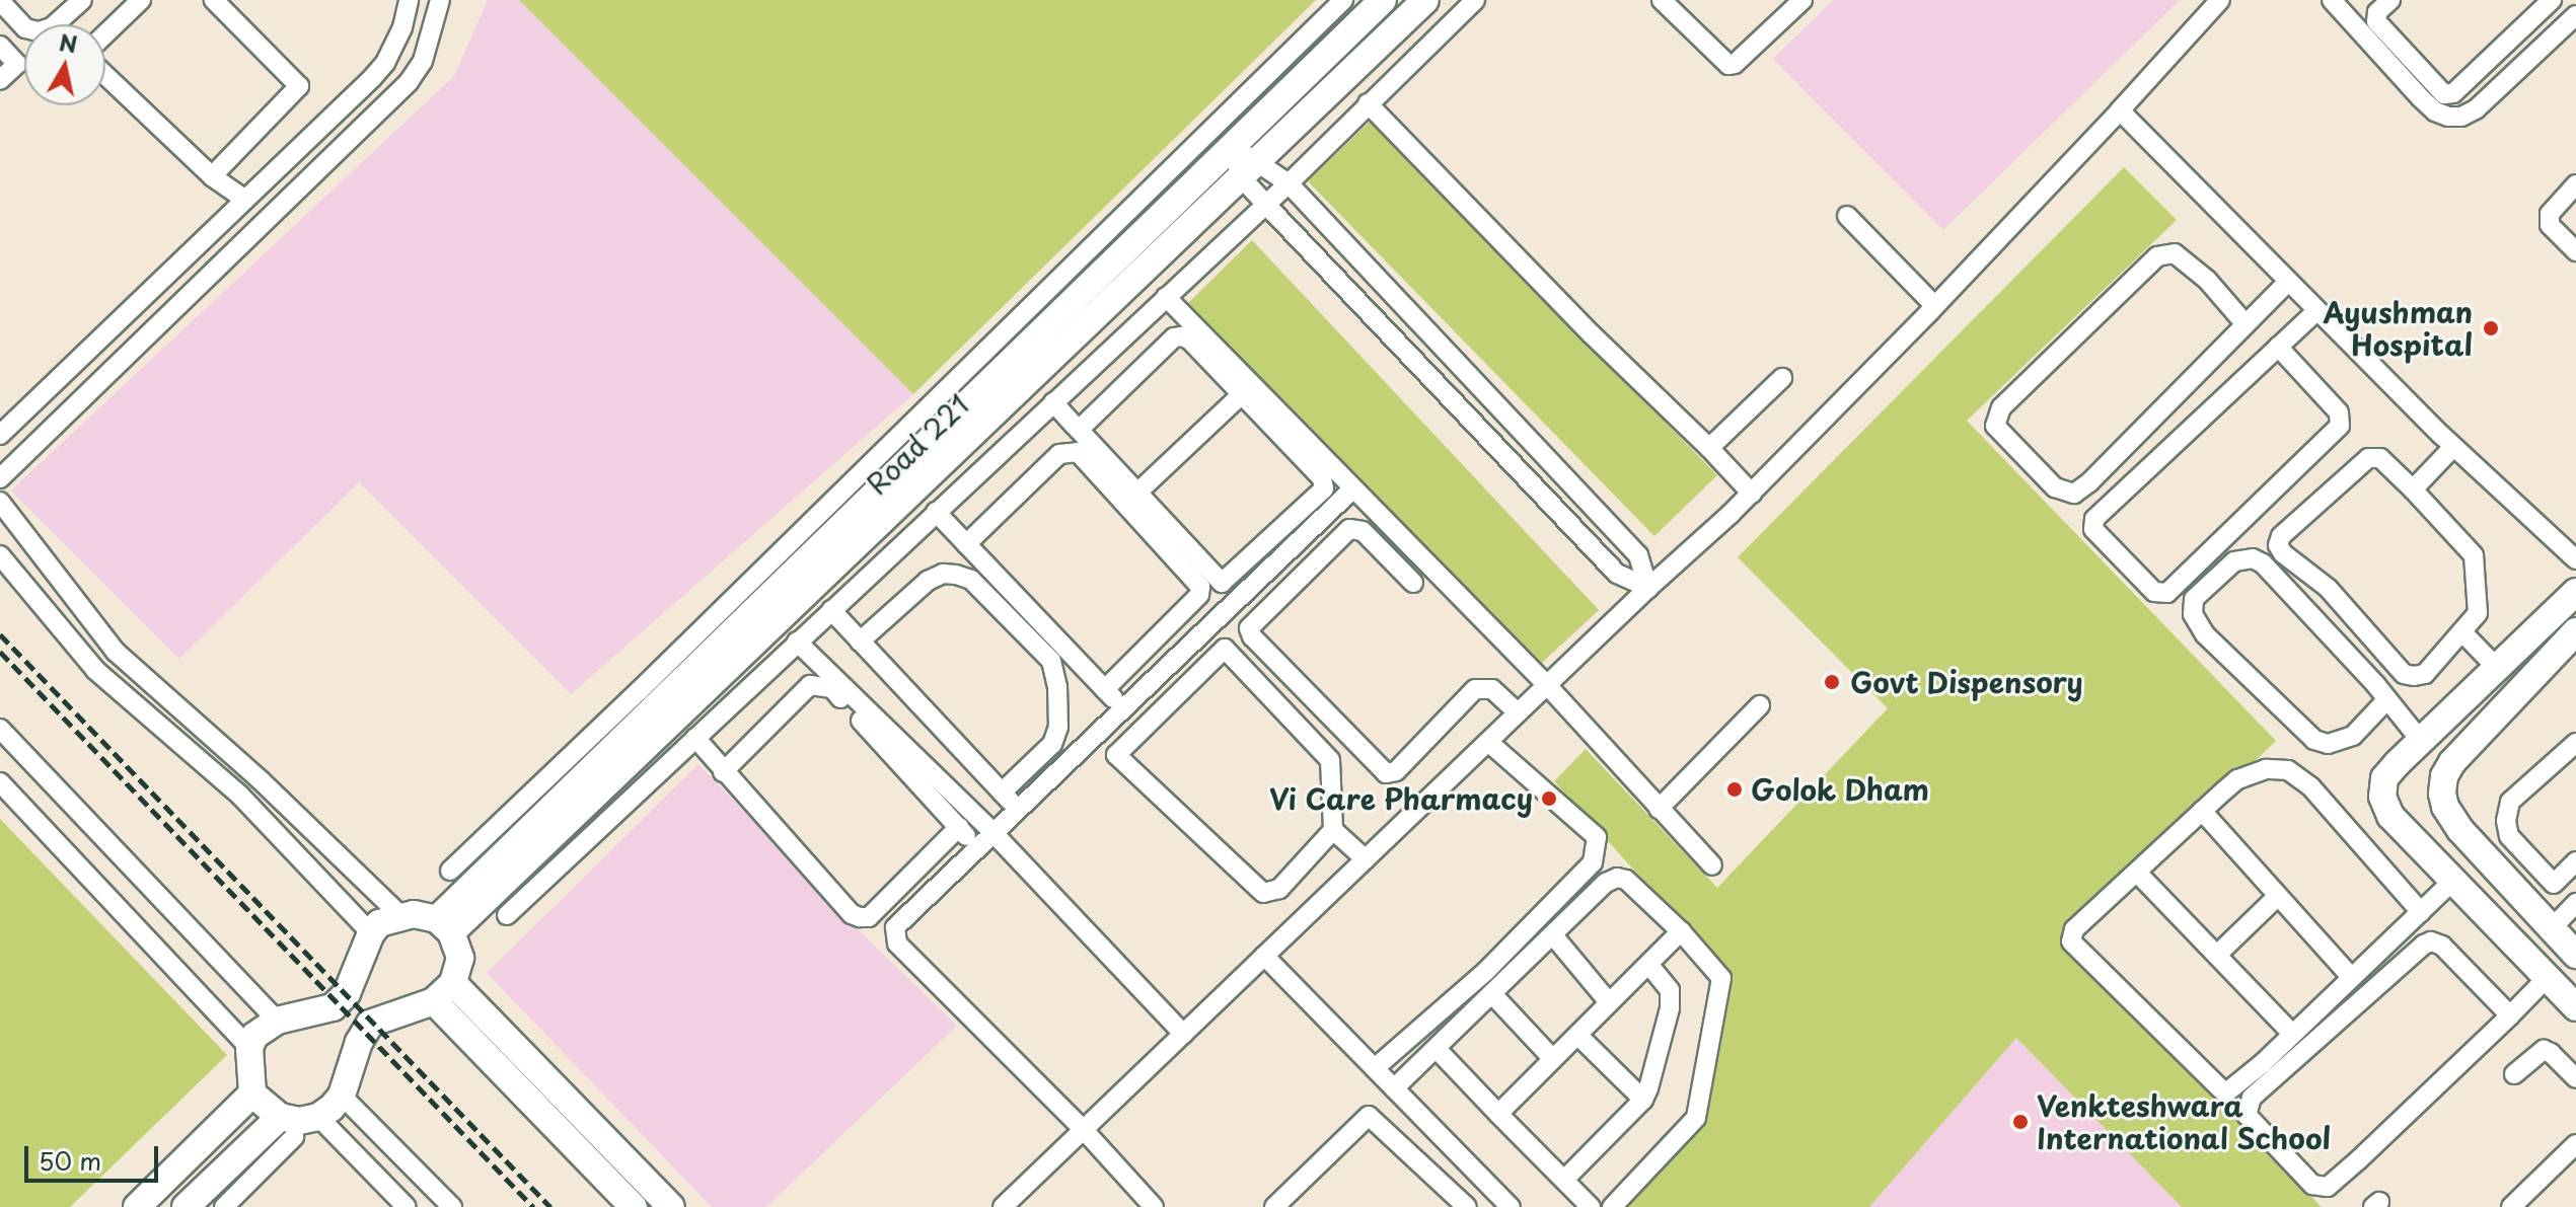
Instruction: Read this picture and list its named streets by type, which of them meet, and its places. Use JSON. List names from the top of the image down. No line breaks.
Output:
{"streets":{"main road":["Road 221"]},"places":["Ayushman Hospital","Govt Dispensory","Golok Dham","Vi Care Pharmacy","Venkteshwara International School"],"scale_bar":"50 m","north":"top"}
